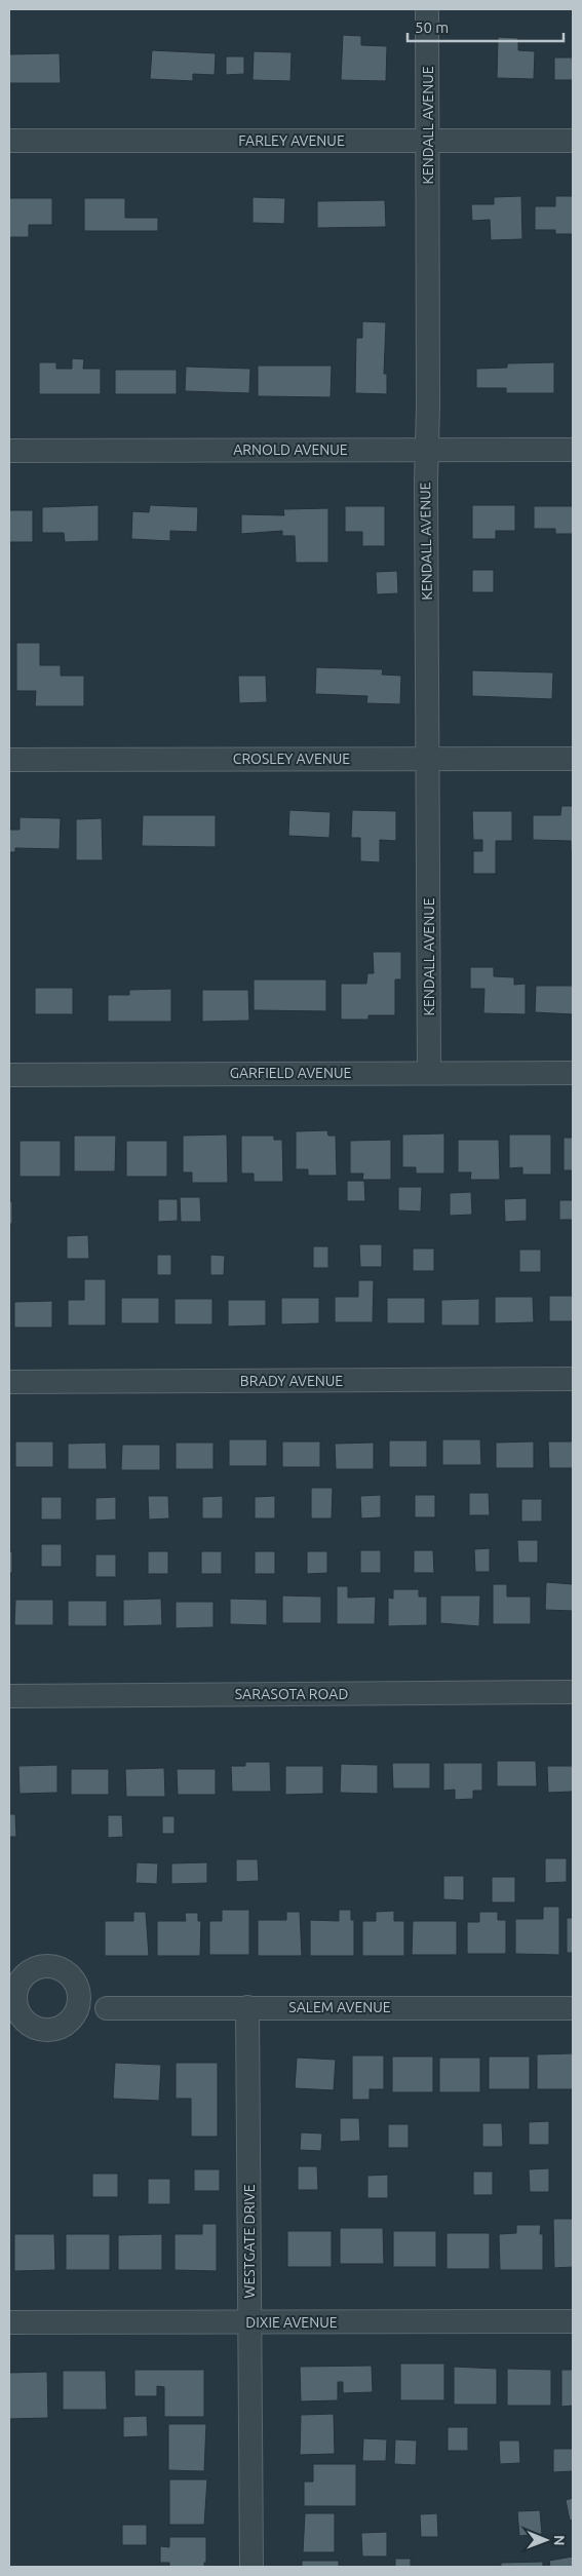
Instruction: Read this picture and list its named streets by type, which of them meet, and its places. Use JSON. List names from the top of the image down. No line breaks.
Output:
{"streets":{"street":["KENDALL AVENUE","FARLEY AVENUE","ARNOLD AVENUE","CROSLEY AVENUE","GARFIELD AVENUE","BRADY AVENUE","SARASOTA ROAD","SALEM AVENUE","WESTGATE DRIVE","DIXIE AVENUE"]},"crossings":[["KENDALL AVENUE","FARLEY AVENUE"],["KENDALL AVENUE","ARNOLD AVENUE"],["KENDALL AVENUE","CROSLEY AVENUE"],["KENDALL AVENUE","GARFIELD AVENUE"],["SALEM AVENUE","WESTGATE DRIVE"],["WESTGATE DRIVE","DIXIE AVENUE"]],"scale_bar":"50 m","north":"right"}
